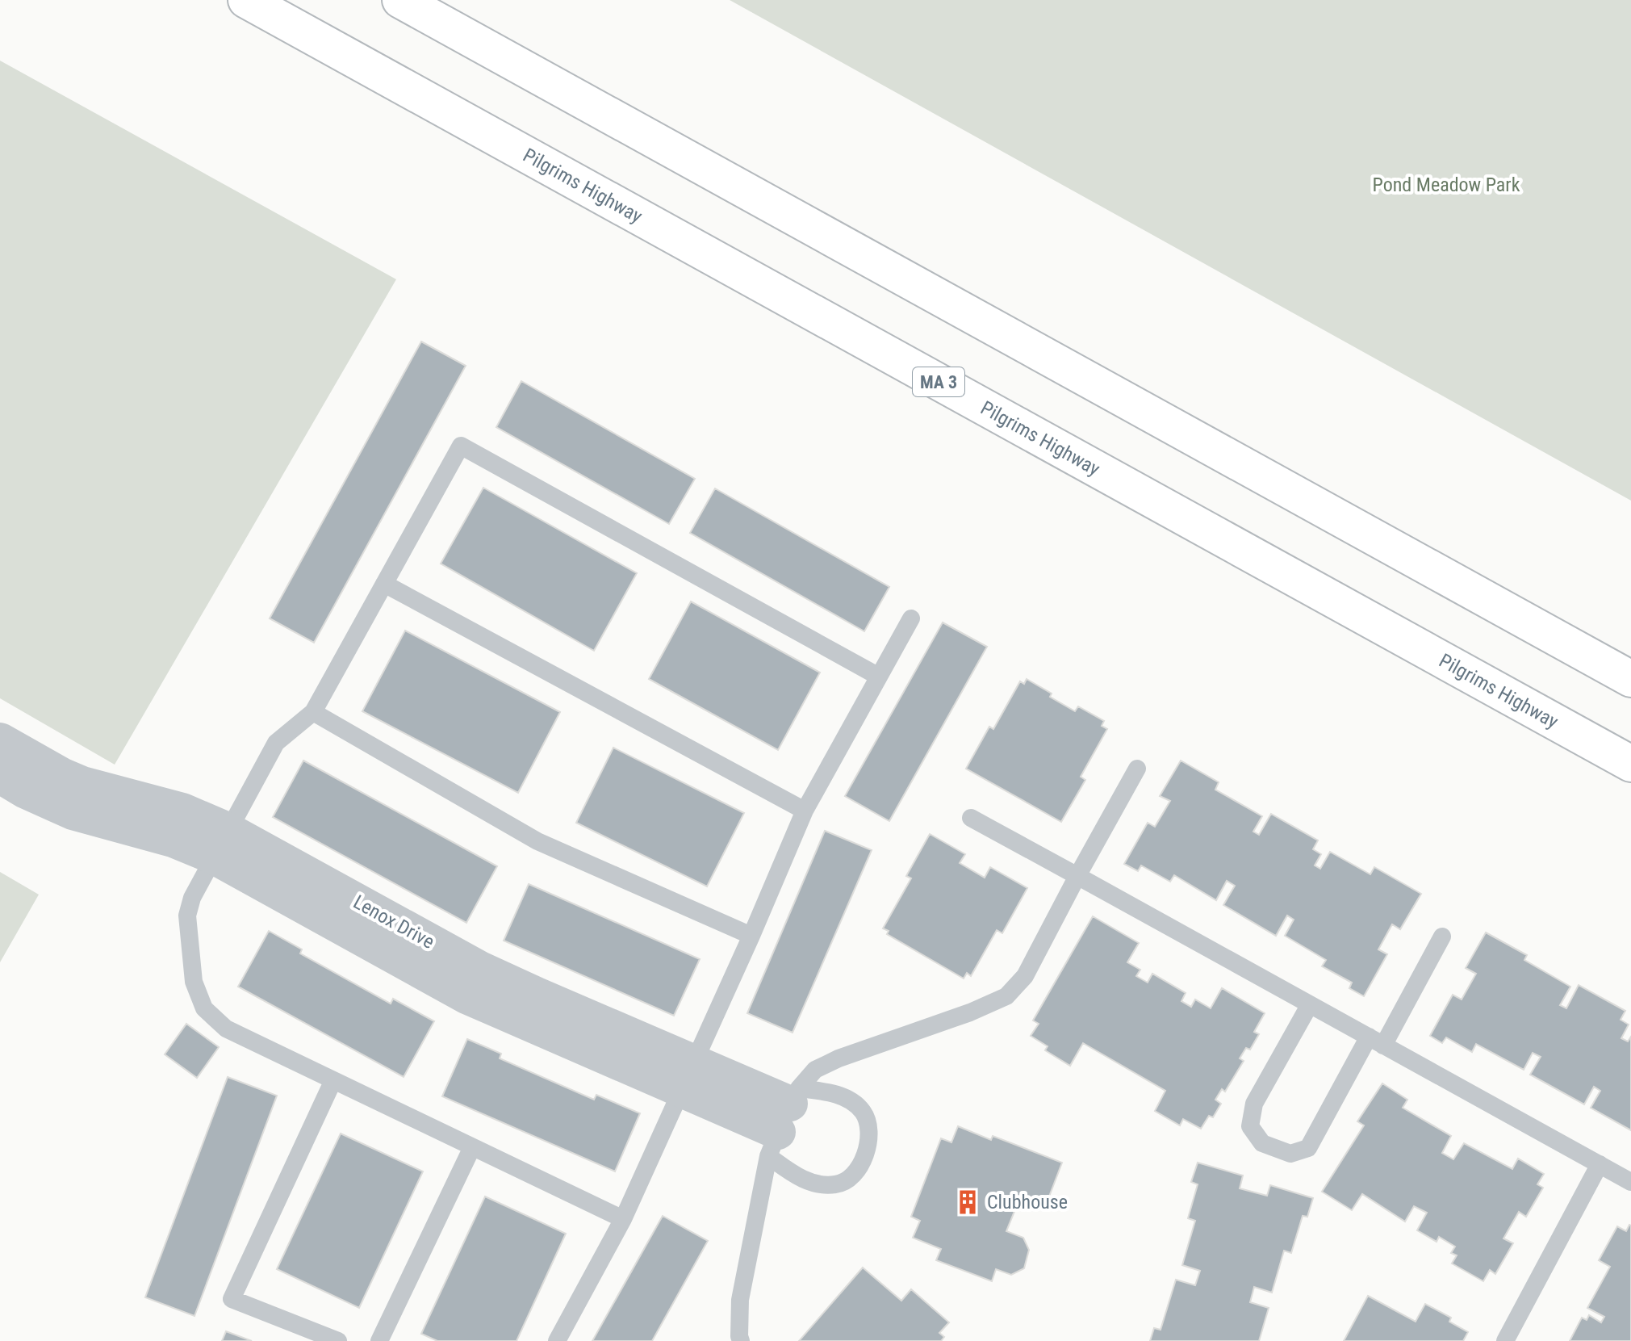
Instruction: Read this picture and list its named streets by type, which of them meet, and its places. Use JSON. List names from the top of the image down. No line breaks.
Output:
{"streets":{"highway":["Pilgrims Highway","MA 3"],"street":["Lenox Drive"]},"parks":["Pond Meadow Park"],"places":{"building":["Clubhouse"]}}
